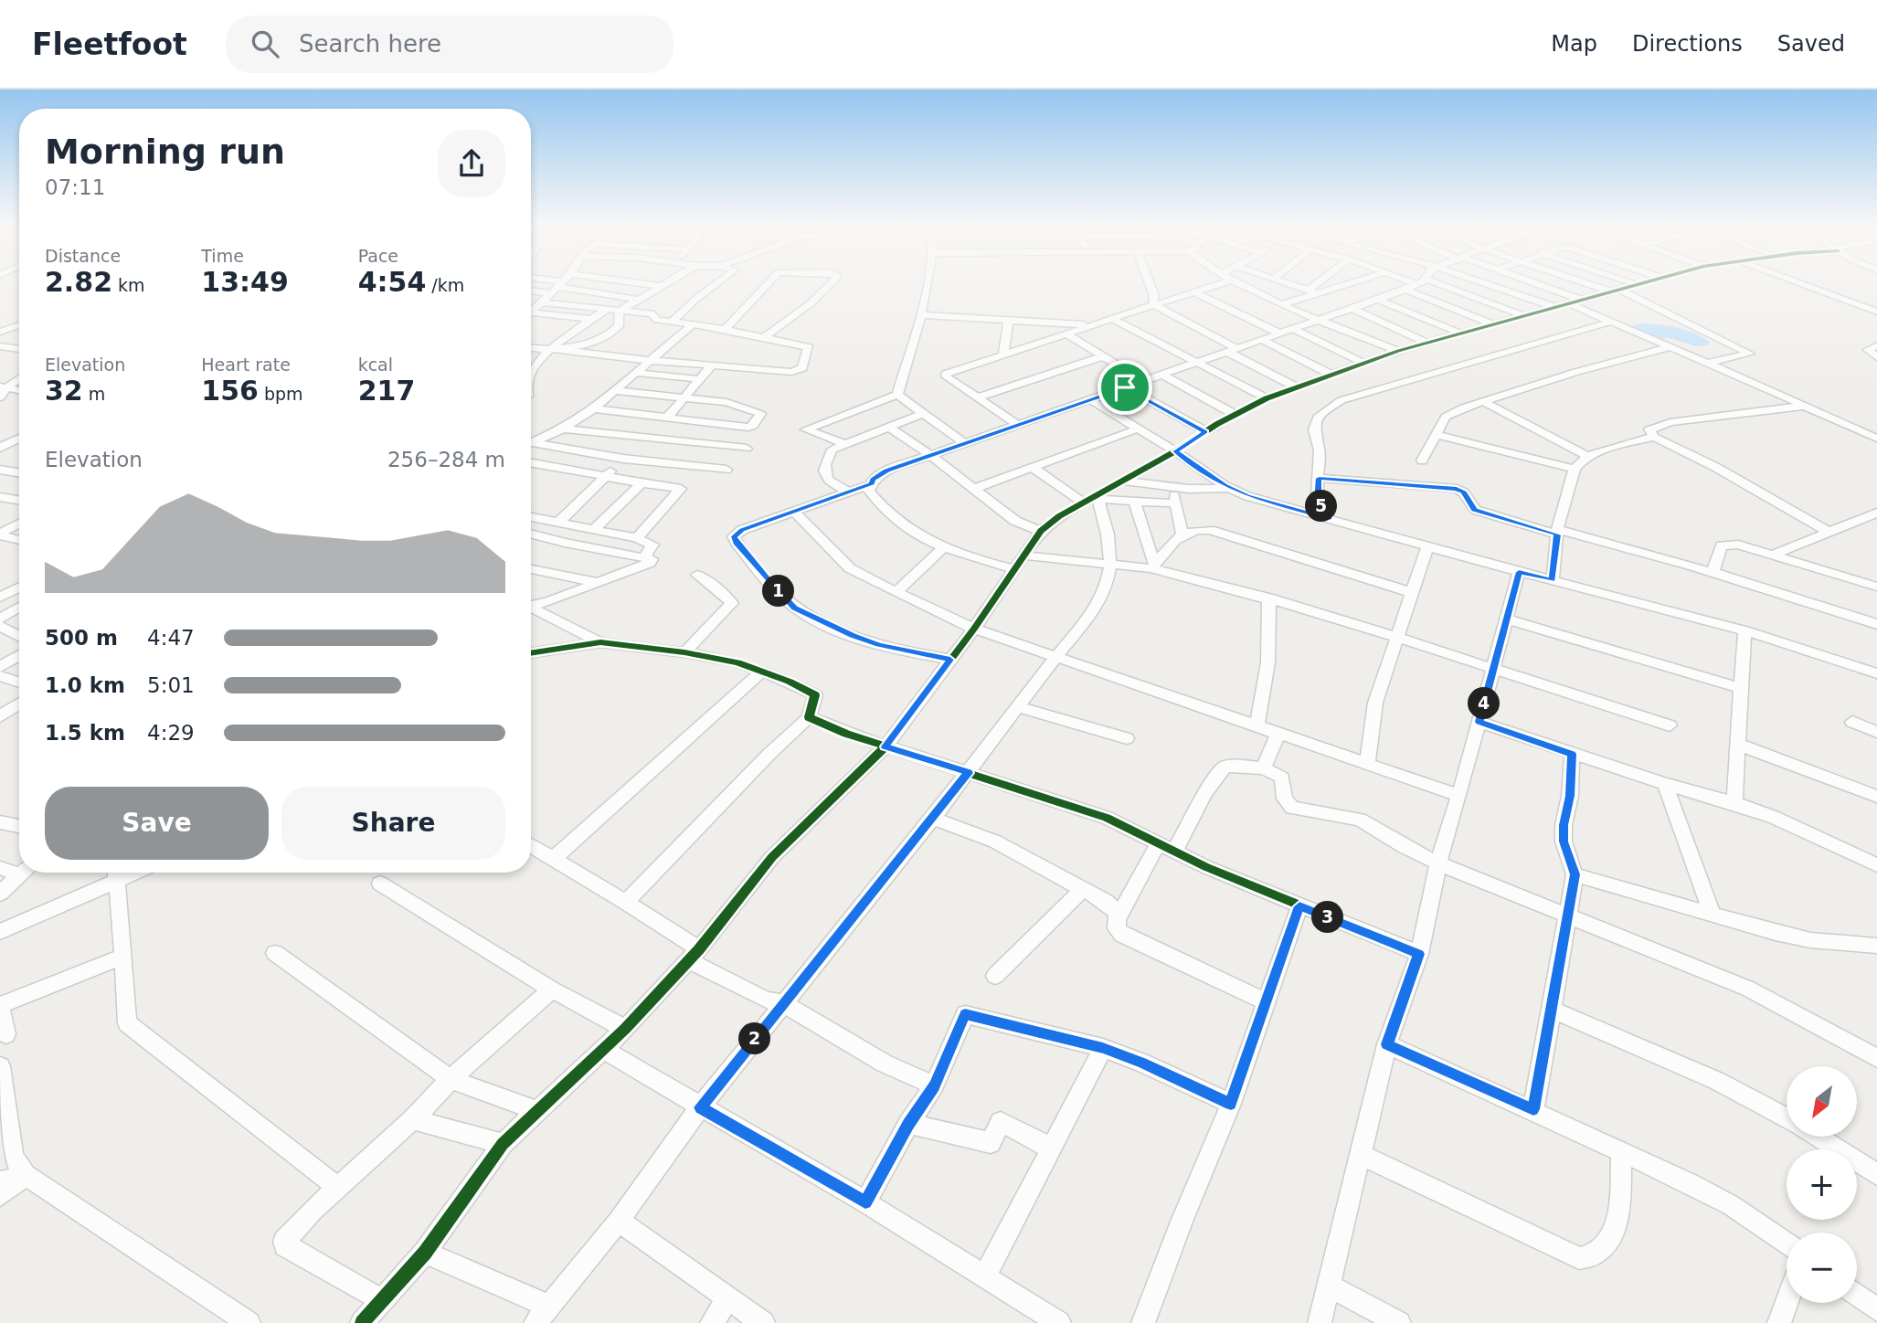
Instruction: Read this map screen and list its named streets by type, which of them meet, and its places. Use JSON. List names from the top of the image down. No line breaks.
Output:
{"north":"bottom left","page":{"header":"Fleetfoot","search":"Search here","nav":["Map","Directions","Saved"],"heading":["Morning run","07:11"],"stats":[["Distance","2.82 km"],["Time","13:49"],["Pace","4:54 /km"],["Elevation","32 m"],["Heart rate","156 bpm"],["kcal","217"]],"chart":["Elevation","256–284 m"],"pins":["5","1","4","3","2"],"list":[{"name":"500 m","note":"4:47"},{"name":"1.0 km","note":"5:01"},{"name":"1.5 km","note":"4:29"}],"buttons":["Save","Share"],"map_buttons":["+","−"]}}
